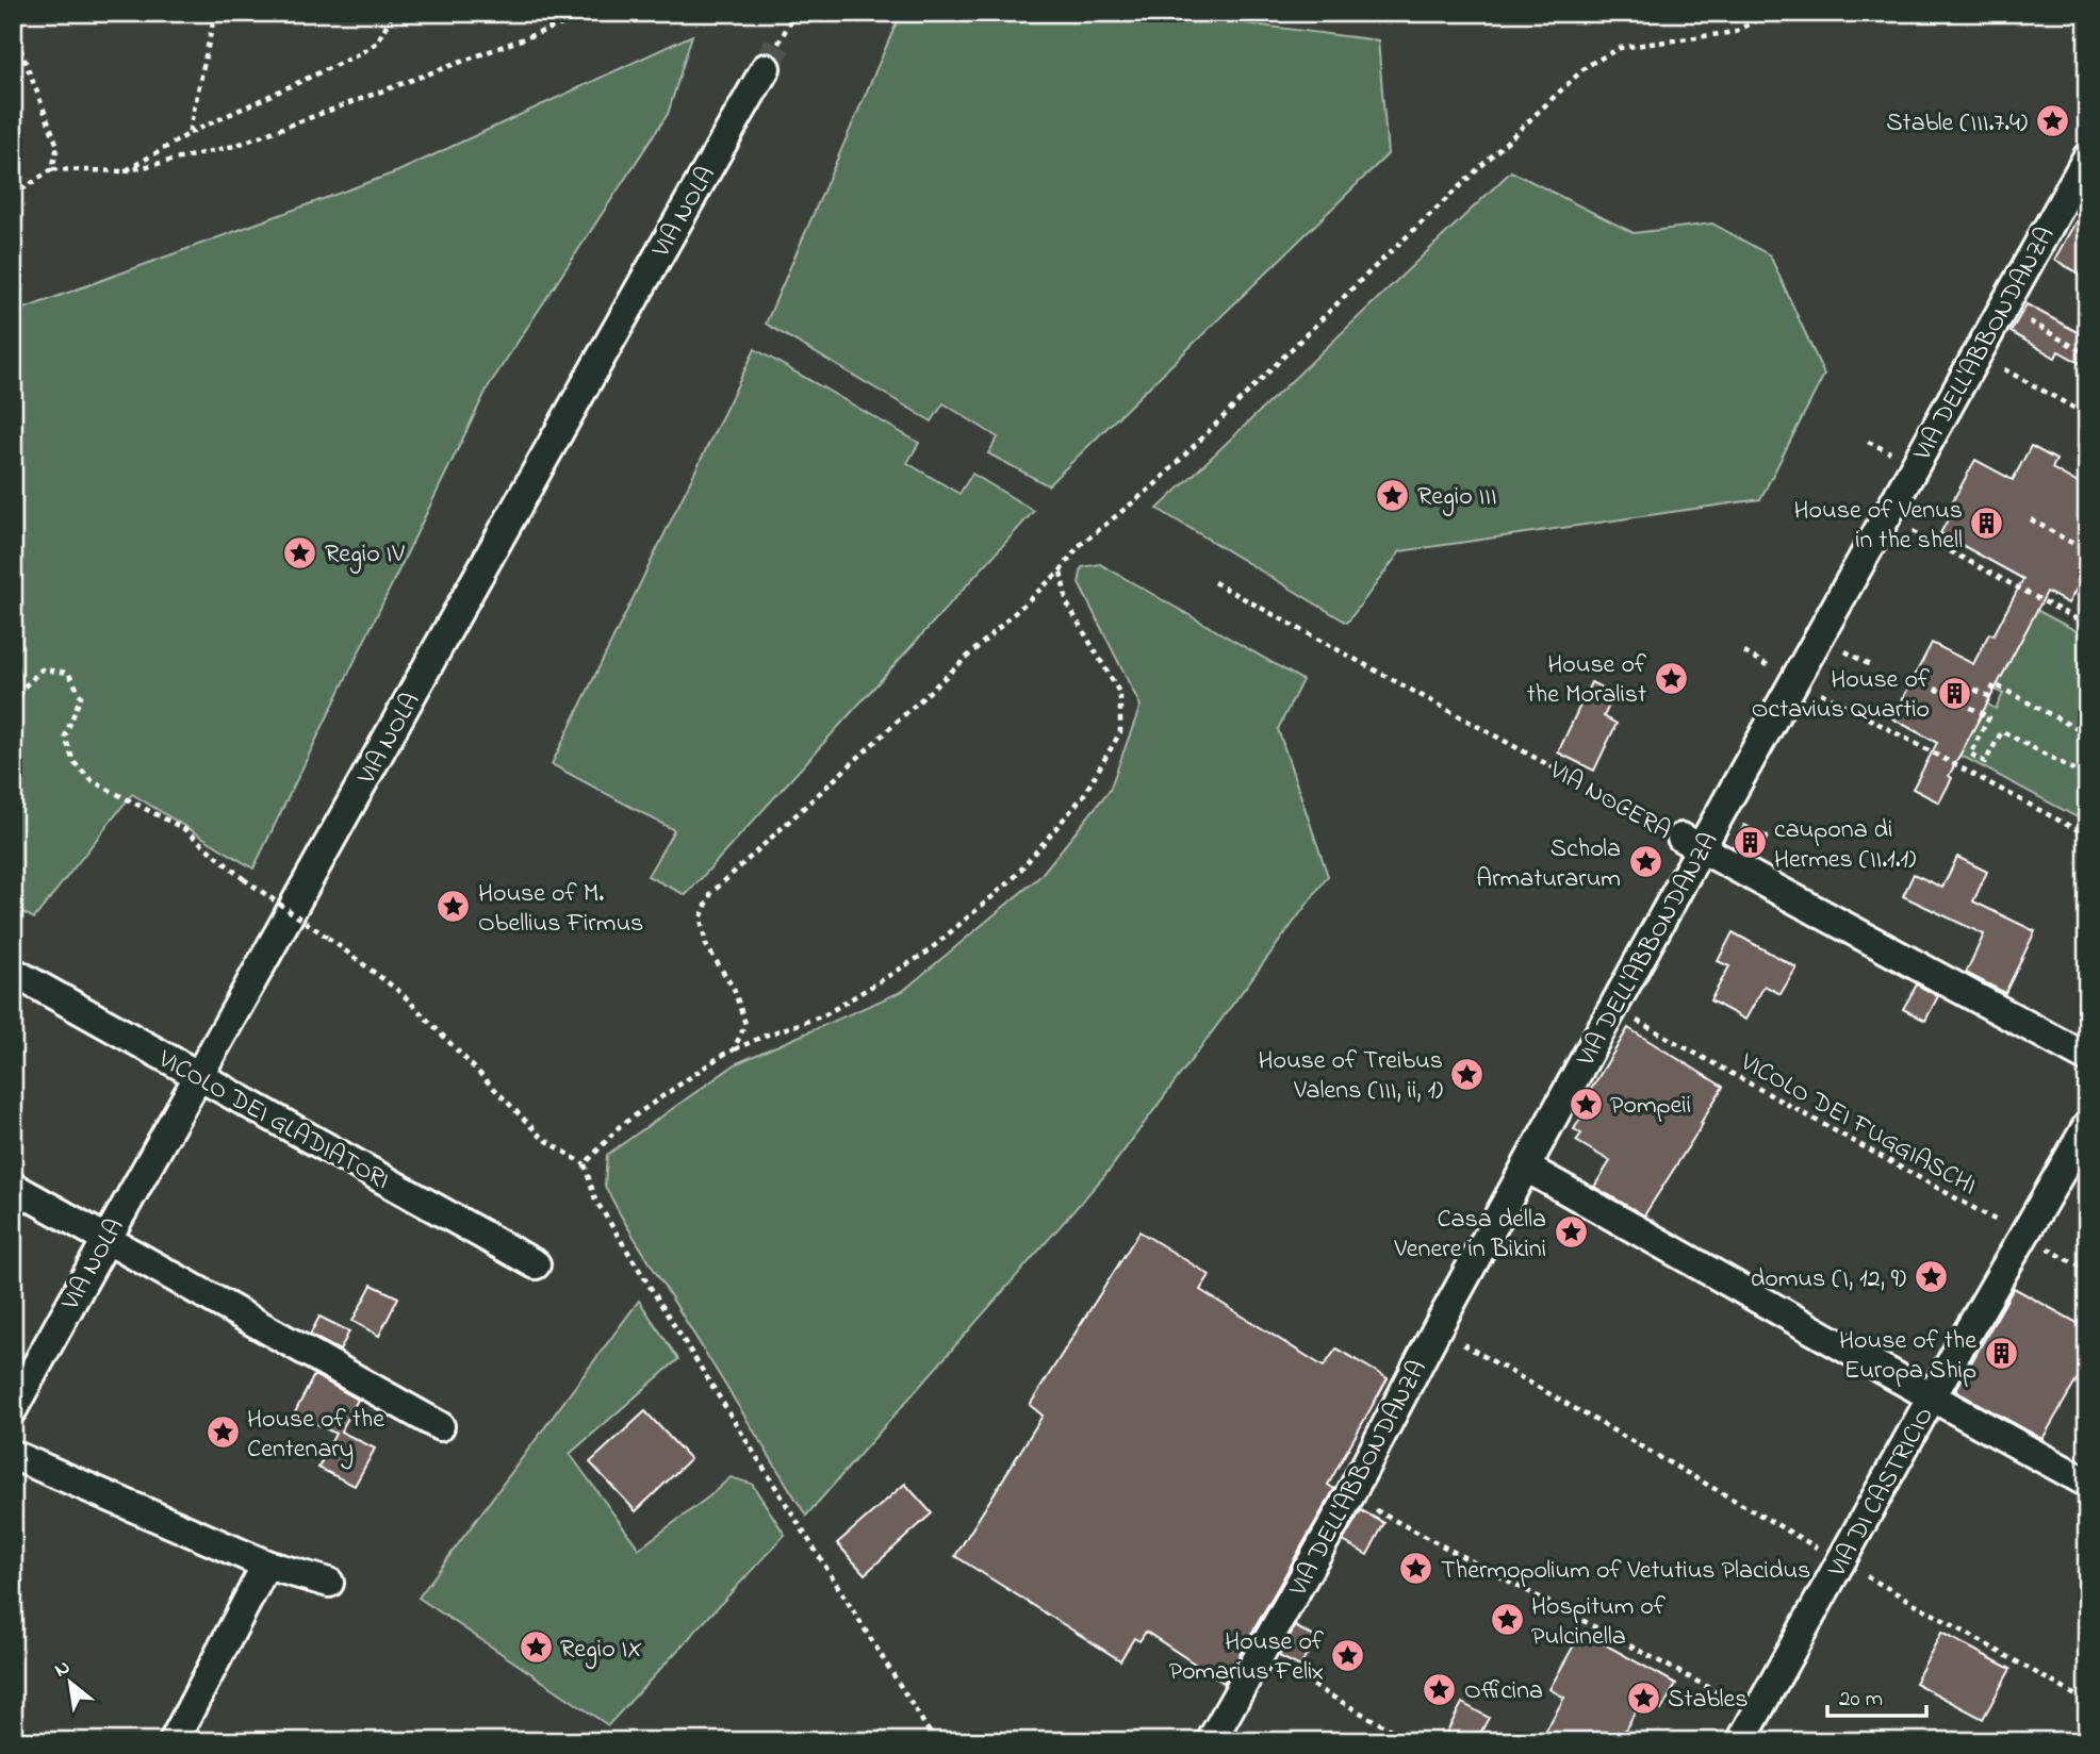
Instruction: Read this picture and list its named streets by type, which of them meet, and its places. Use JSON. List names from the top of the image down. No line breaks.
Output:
{"streets":{"street":["VIA NOLA","VIA DELL'ABBONDANZA","VIA NOCERA","VICOLO DEI GLADIATORI","VIA DI CASTRICIO"],"path":["VICOLO DEI FUGGIASCHI"]},"crossings":[["VIA NOLA","VICOLO DEI GLADIATORI"],["VIA DELL'ABBONDANZA","VIA NOCERA"],["VIA DELL'ABBONDANZA","VICOLO DEI FUGGIASCHI"],["VICOLO DEI FUGGIASCHI","VIA DI CASTRICIO"]],"places":{"place":["Stable (III.7.4)","Regio III","Regio IV","House of the Moralist","Schola Armaturarum","House of M. Obellius Firmus","House of Treibus Valens (III, ii, 1)","Pompeii","Casa della Venere in Bikini","domus (I, 12, 9)","House of the Centenary","Thermopolium of Vetutius Placidus","Hospitum of Pulcinella","Regio IX","House of Pomarius Felix","Officina","Stables"],"building":["House of Venus in the shell","House of Octavius Quartio","caupona di Hermes (II.1.1)","House of the Europa Ship"]},"scale_bar":"20 m","north":"top left"}
